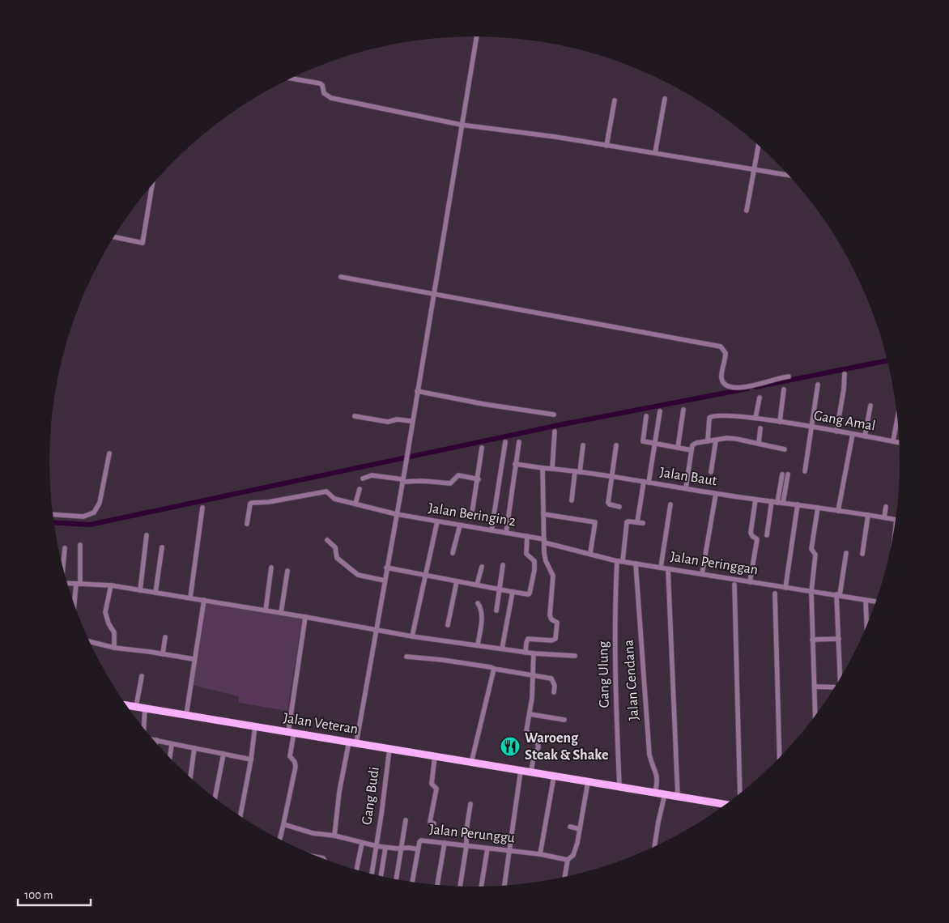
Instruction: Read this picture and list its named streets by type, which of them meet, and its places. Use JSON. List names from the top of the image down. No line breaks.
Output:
{"streets":{"main road":["Jalan Veteran"],"street":["Gang Amal","Jalan Baut","Jalan Beringin 2","Jalan Peringgan","Gang Ulung","Jalan Cendana","Gang Budi","Jalan Perunggu"]},"crossings":[["Jalan Baut","Gang Ulung"],["Jalan Beringin 2","Jalan Peringgan"],["Jalan Peringgan","Gang Ulung"],["Jalan Peringgan","Jalan Cendana"],["Gang Ulung","Jalan Veteran"],["Jalan Cendana","Jalan Veteran"],["Jalan Veteran","Gang Budi"]],"places":{"restaurant":["Waroeng Steak & Shake"]},"scale_bar":"100 m"}
